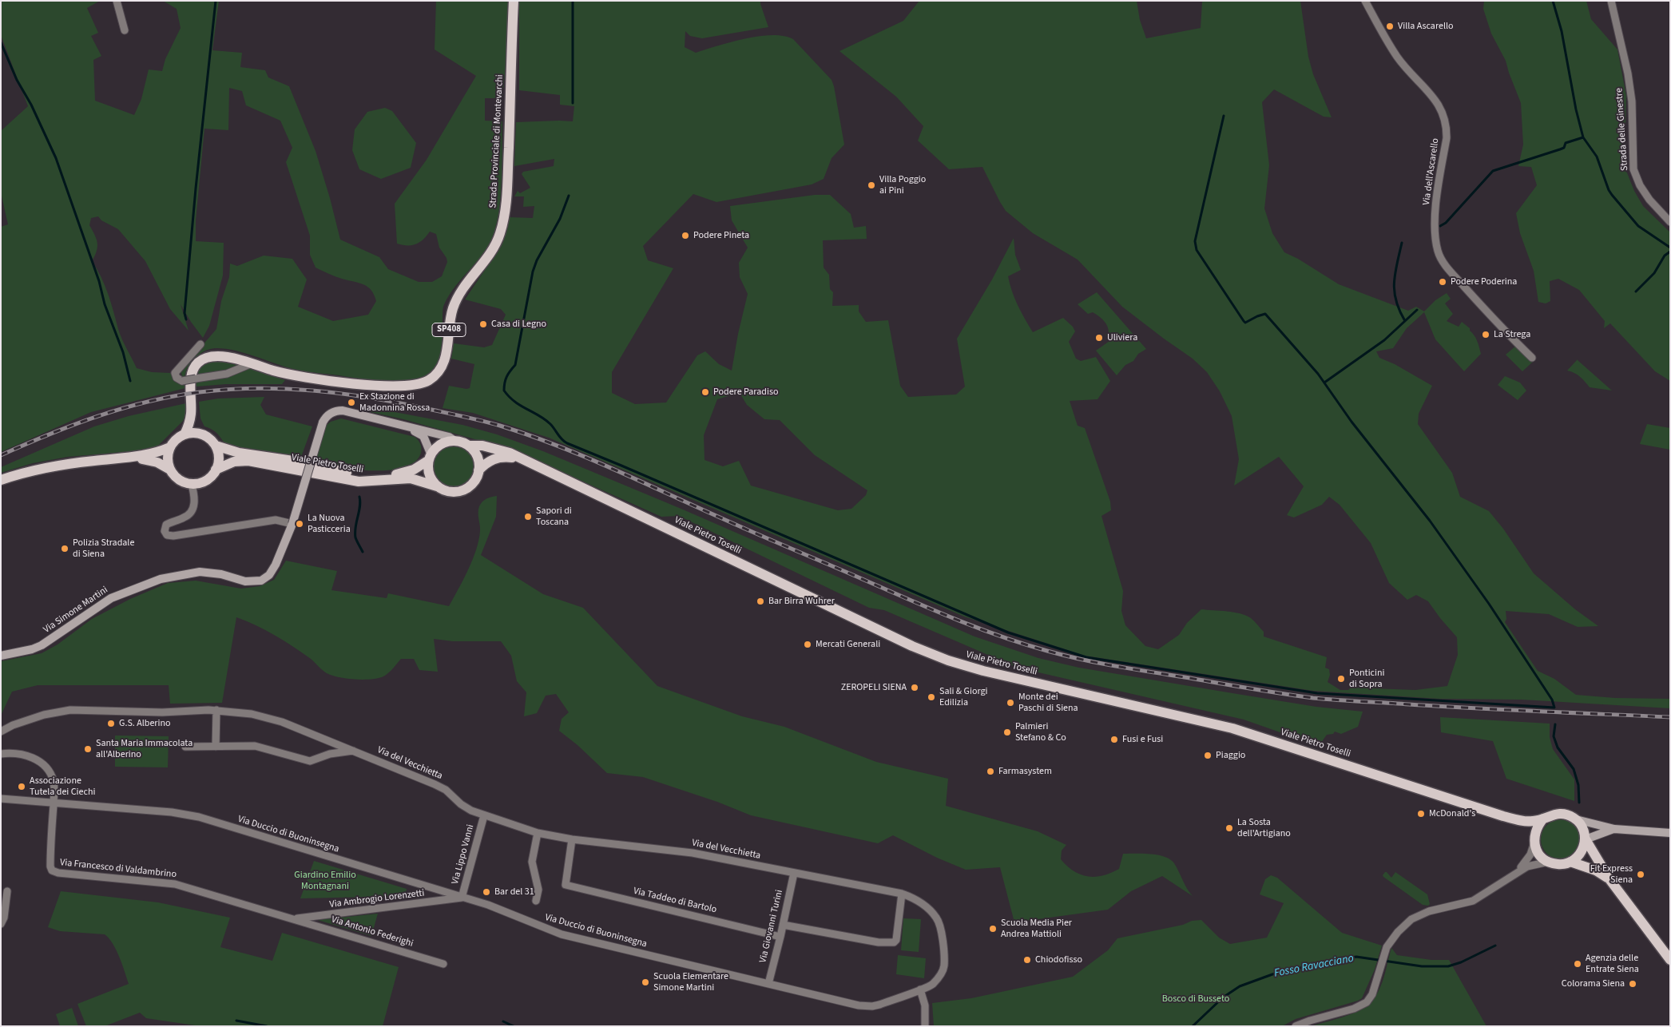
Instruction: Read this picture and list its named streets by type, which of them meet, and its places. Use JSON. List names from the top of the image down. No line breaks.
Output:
{"streets":{"main road":["Strada Provinciale di Montevarchi","SP408","Viale Pietro Toselli"],"street":["Strada delle Ginestre","Via dell'Ascarello","Via Simone Martini","Via del Vecchietta","Via Duccio di Buoninsegna","Via Lippo Vanni","Via Francesco di Valdambrino","Via Ambrogio Lorenzetti","Via Taddeo di Bartolo","Via Giovanni Turini","Via Antonio Federighi"]},"crossings":[["Strada Provinciale di Montevarchi","Viale Pietro Toselli"],["Viale Pietro Toselli","Via Simone Martini"],["Via del Vecchietta","Via Duccio di Buoninsegna"],["Via del Vecchietta","Via Lippo Vanni"],["Via del Vecchietta","Via Taddeo di Bartolo"],["Via del Vecchietta","Via Giovanni Turini"],["Via Duccio di Buoninsegna","Via Lippo Vanni"],["Via Duccio di Buoninsegna","Via Francesco di Valdambrino"],["Via Duccio di Buoninsegna","Via Ambrogio Lorenzetti"],["Via Duccio di Buoninsegna","Via Giovanni Turini"],["Via Lippo Vanni","Via Ambrogio Lorenzetti"],["Via Francesco di Valdambrino","Via Ambrogio Lorenzetti"],["Via Francesco di Valdambrino","Via Antonio Federighi"],["Via Ambrogio Lorenzetti","Via Antonio Federighi"],["Via Taddeo di Bartolo","Via Giovanni Turini"]],"water":["Fosso Ravacciano"],"parks":["Giardino Emilio Montagnani","Bosco di Busseto"],"places":["Villa Ascarello","Villa Poggio ai Pini","Podere Pineta","Podere Poderina","Casa di Legno","La Strega","Uliviera","Podere Paradiso","Ex Stazione di Madonnina Rossa","Sapori di Toscana","La Nuova Pasticceria","Polizia Stradale di Siena","Bar Birra Wuhrer","Mercati Generali","Ponticini di Sopra","ZEROPELI SIENA","Sali & Giorgi Edilizia","Monte dei Paschi di Siena","G.S. Alberino","Palmieri Stefano & Co","Fusi e Fusi","Santa Maria Immacolata all'Alberino","Piaggio","Farmasystem","Associazione Tutela dei Ciechi","McDonald's","La Sosta dell'Artigiano","Fit Express Siena","Bar del 31","Scuola Media Pier Andrea Mattioli","Chiodofisso","Agenzia delle Entrate Siena","Scuola Elementare Simone Martini","Colorama Siena"]}
